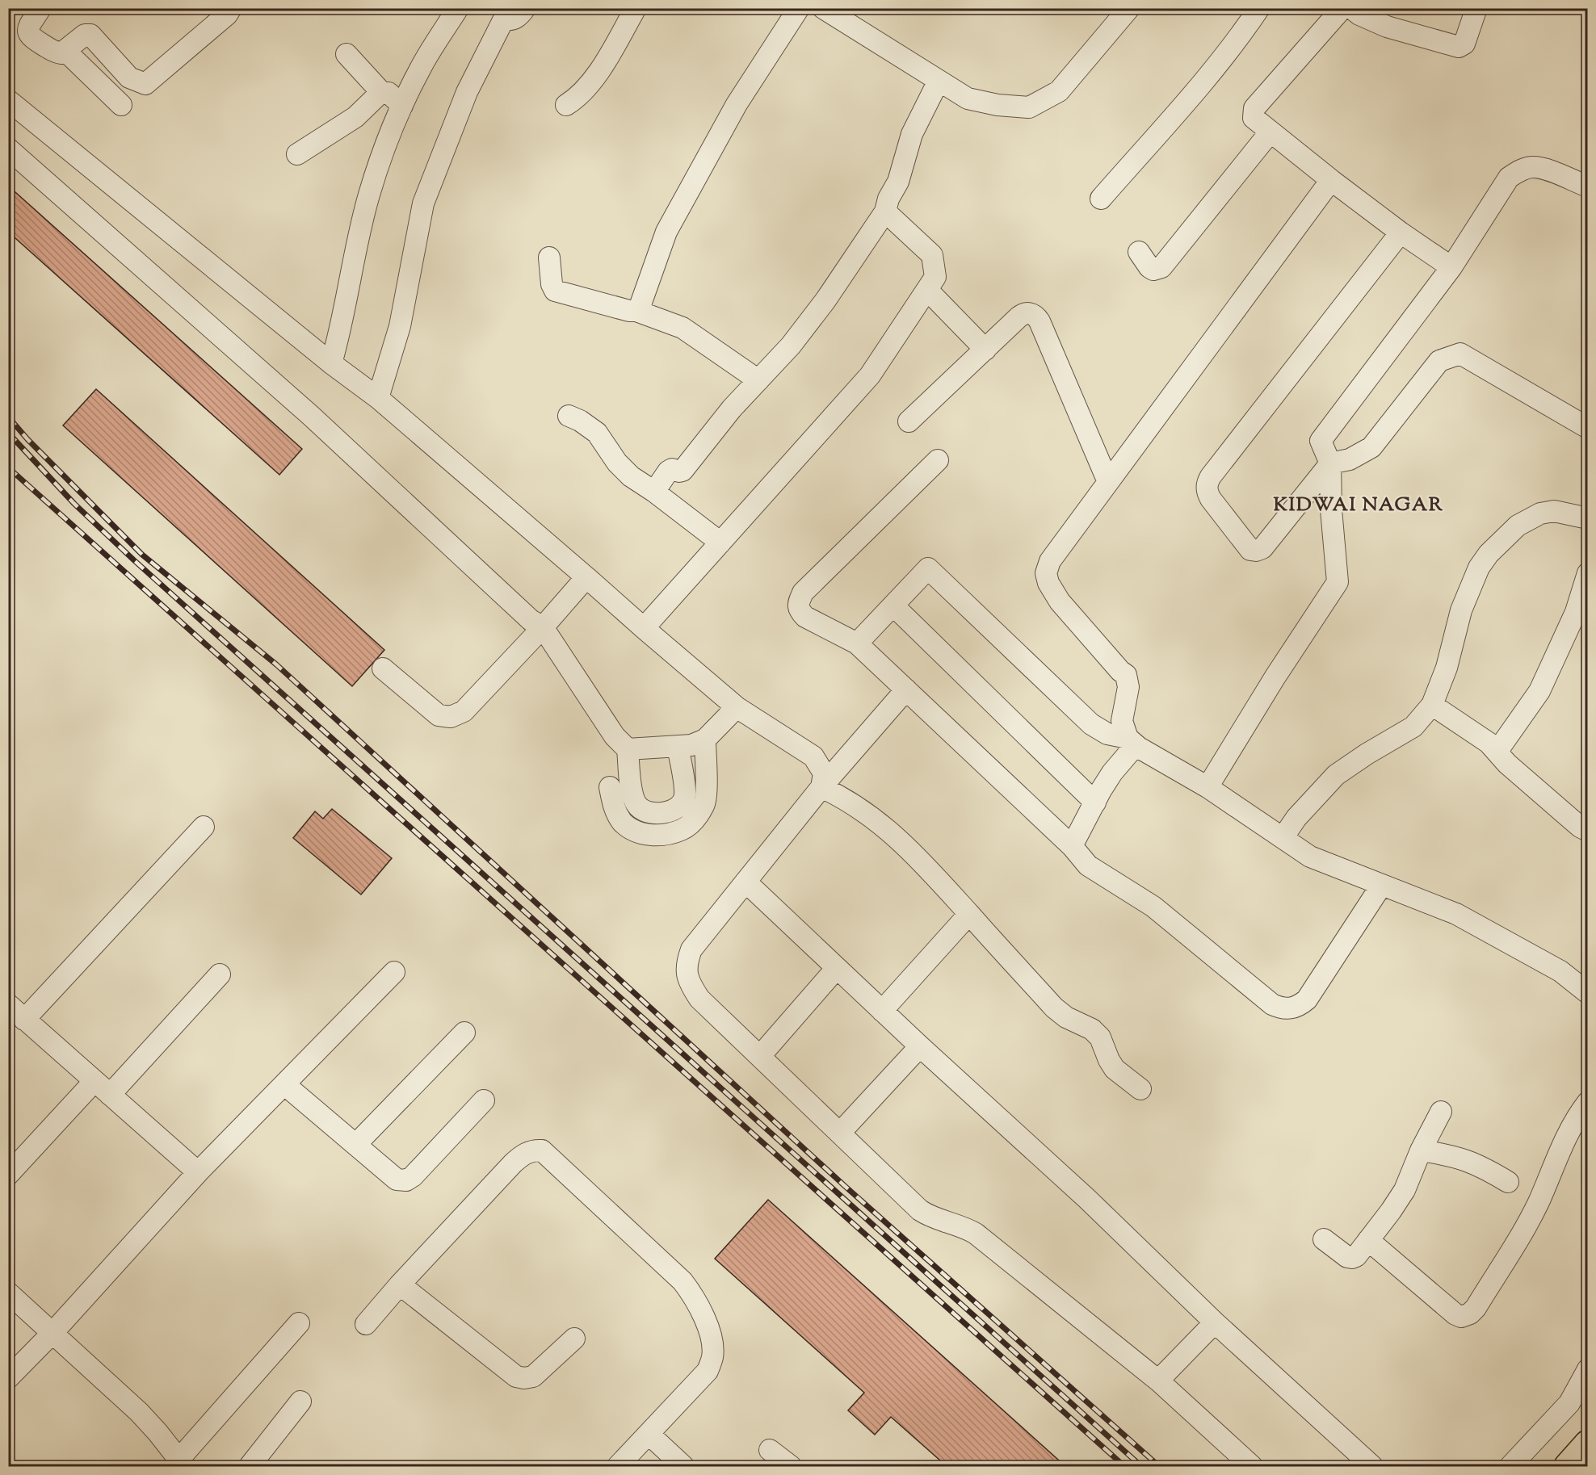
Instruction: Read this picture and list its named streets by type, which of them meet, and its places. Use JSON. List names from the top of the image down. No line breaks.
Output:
{"districts":["KIDWAI NAGAR"]}
